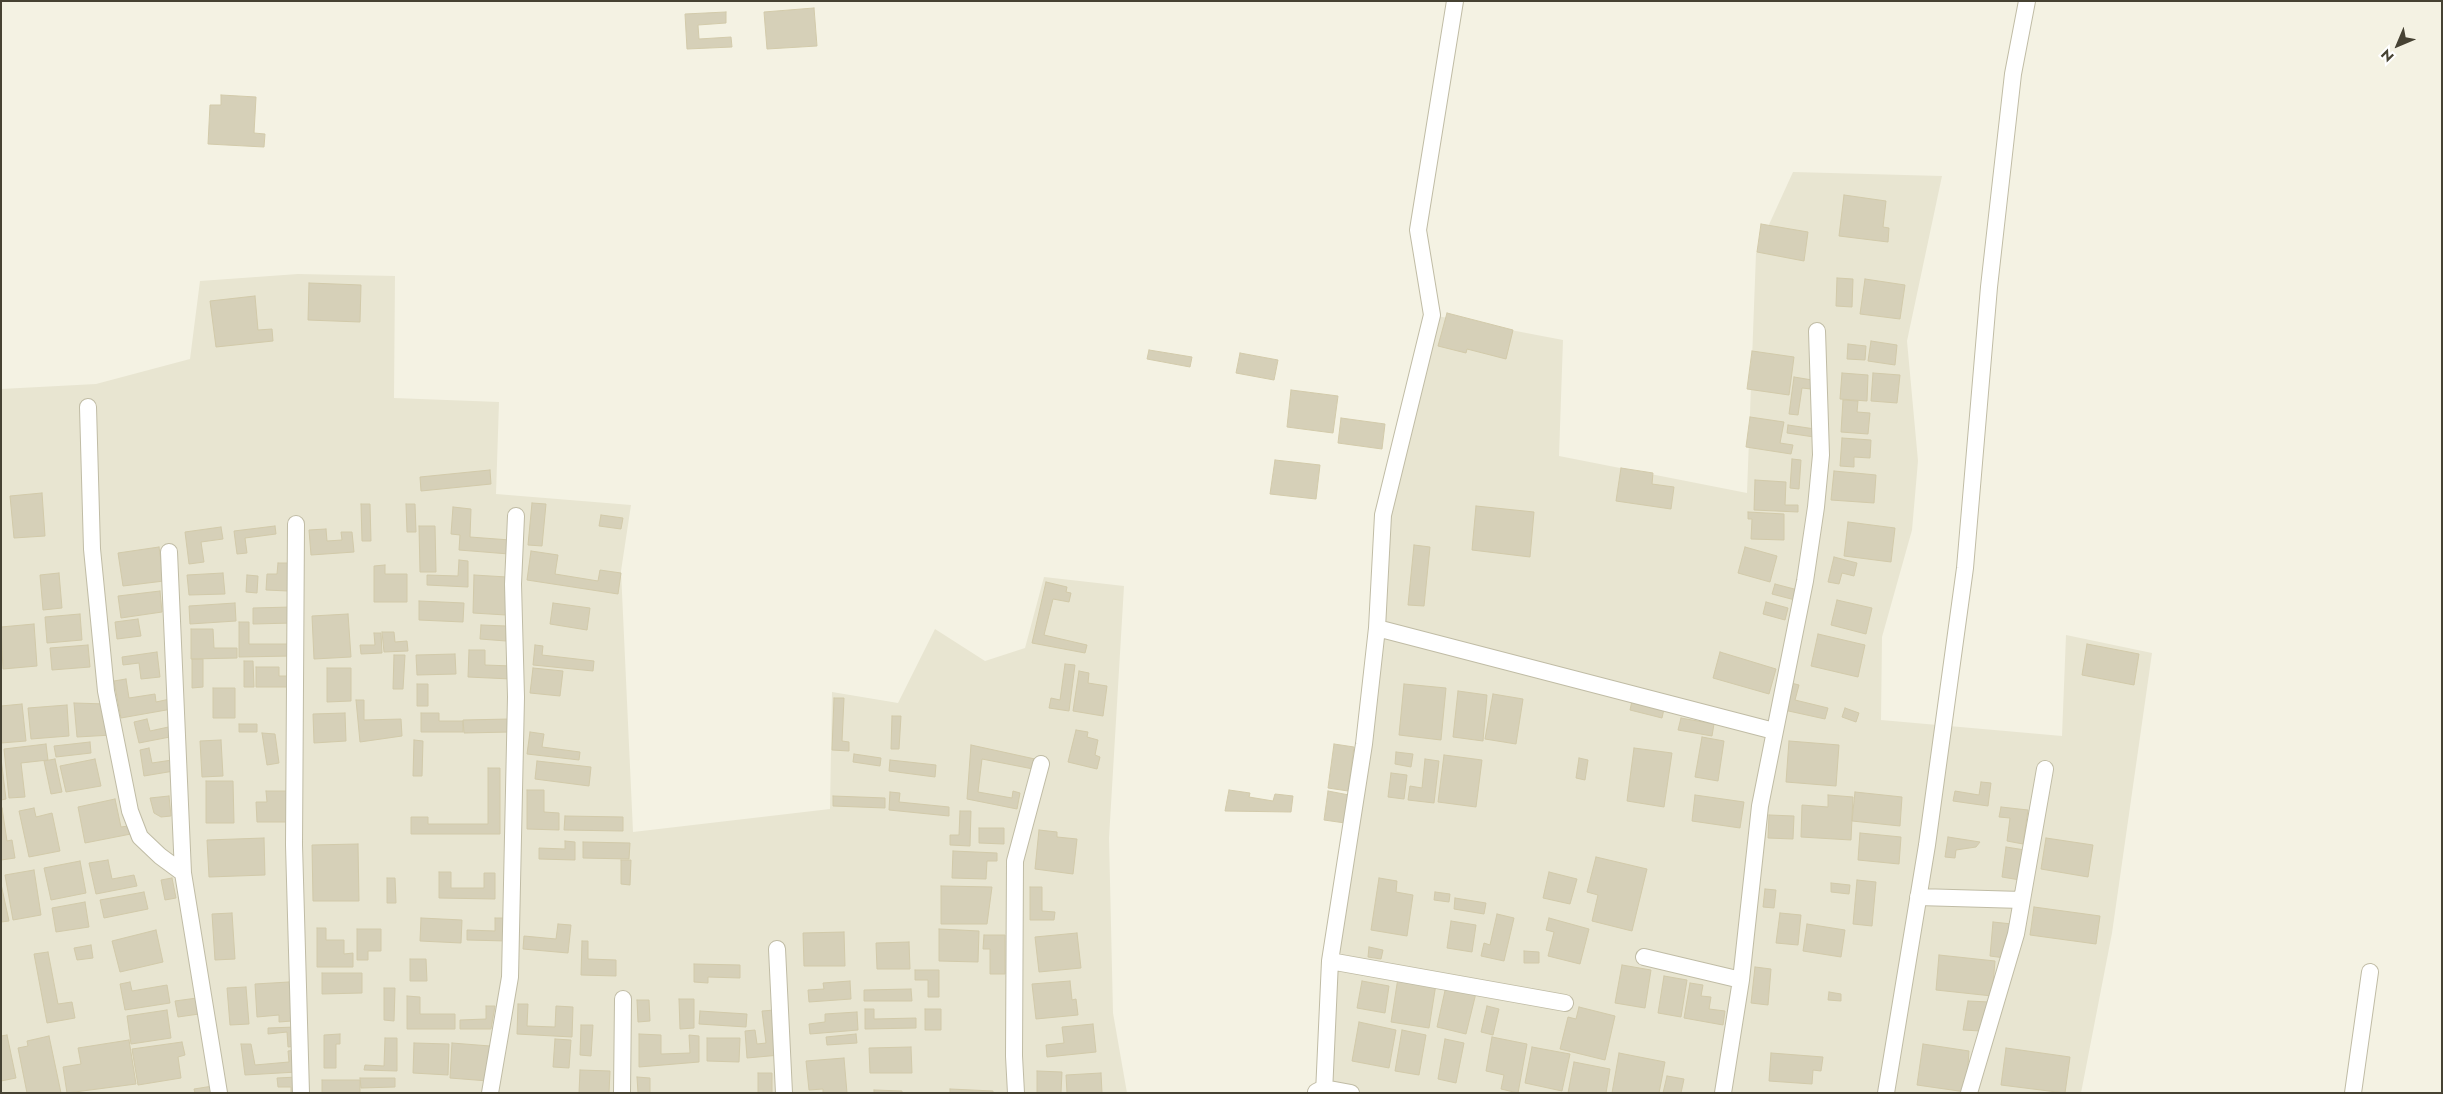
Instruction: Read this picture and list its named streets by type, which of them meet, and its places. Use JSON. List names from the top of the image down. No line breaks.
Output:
{"north":"bottom left"}
